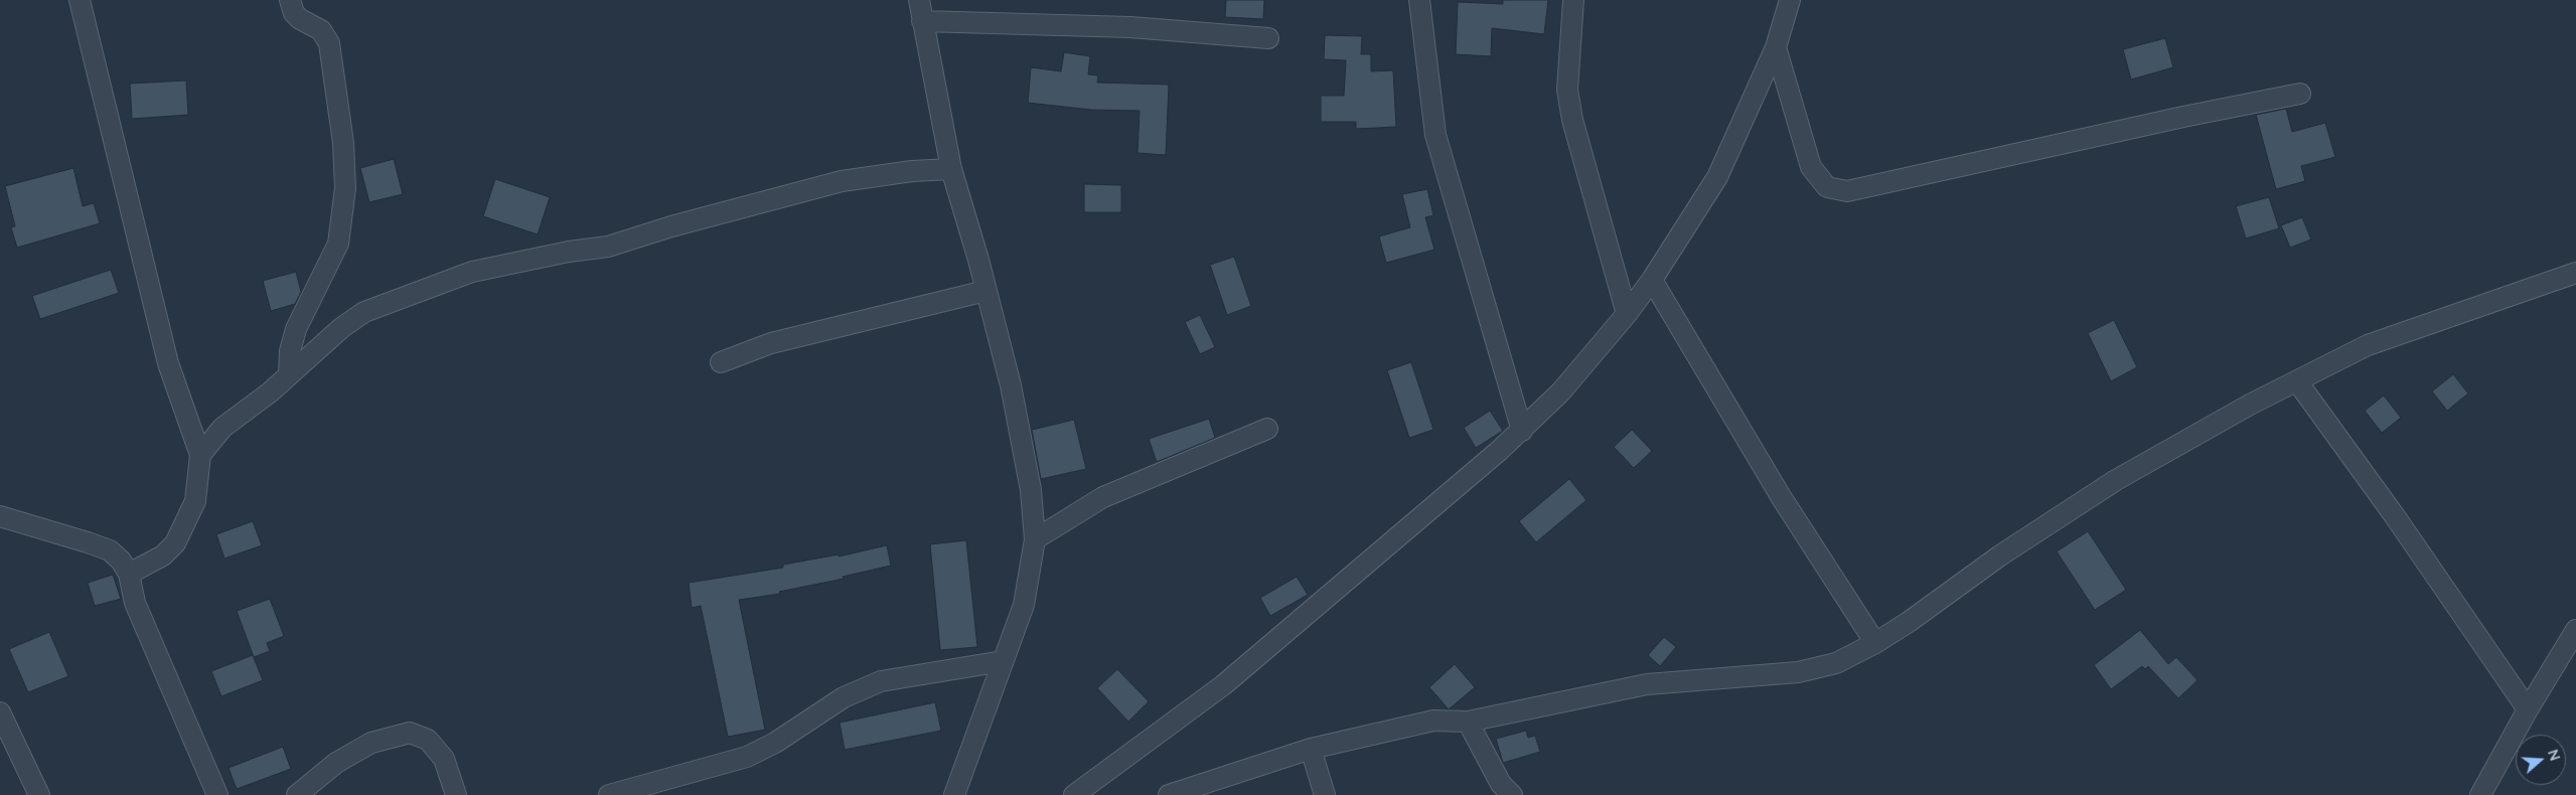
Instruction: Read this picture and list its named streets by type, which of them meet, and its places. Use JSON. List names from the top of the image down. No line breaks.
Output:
{"north":"right"}
